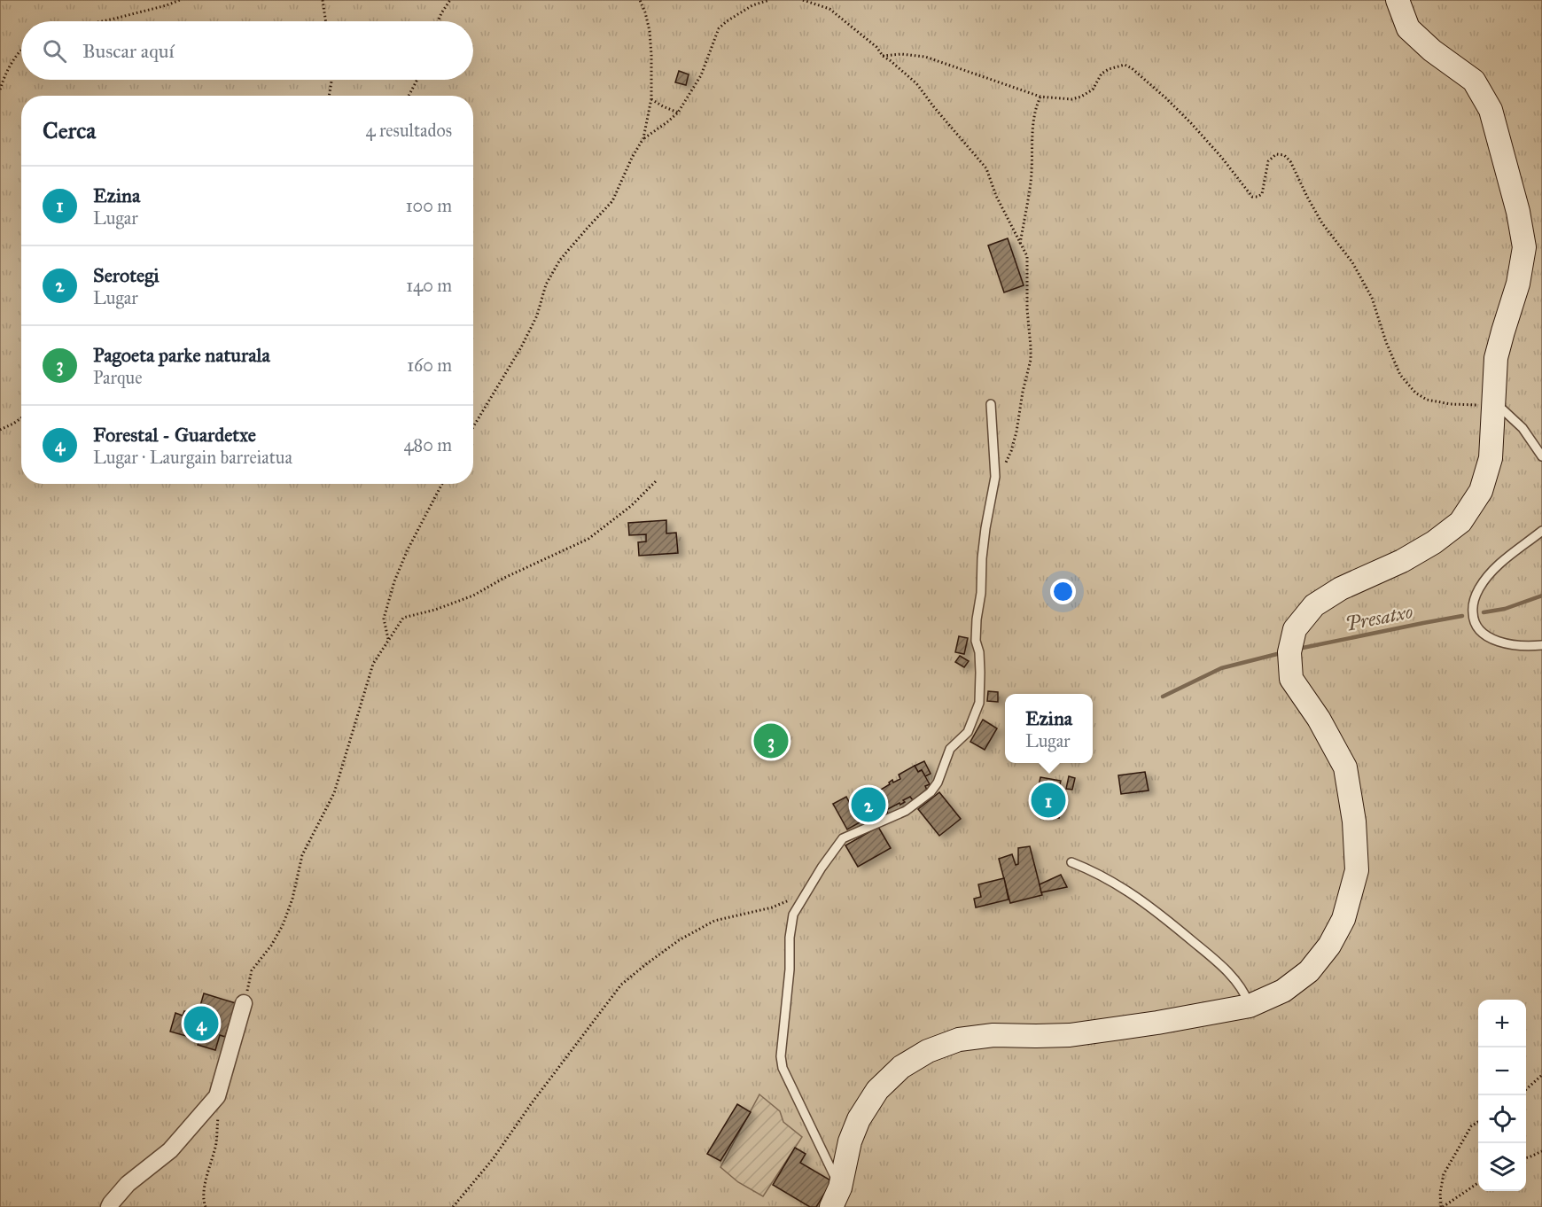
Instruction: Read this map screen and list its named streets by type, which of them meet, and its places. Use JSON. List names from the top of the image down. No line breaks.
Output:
{"water":["Presatxo"],"page":{"search":"Buscar aquí","heading":["Cerca","4 resultados"],"list":[{"mark":"1","name":"Ezina","note":"Lugar","value":"100 m"},{"mark":"2","name":"Serotegi","note":"Lugar","value":"140 m"},{"mark":"3","name":"Pagoeta parke naturala","note":"Parque","value":"160 m"},{"mark":"4","name":"Forestal - Guardetxe","note":"Lugar · Laurgain barreiatua","value":"480 m"}],"popup":["Ezina","Lugar"],"pins":["3","1","2","4"],"map_buttons":["+","−"]}}
